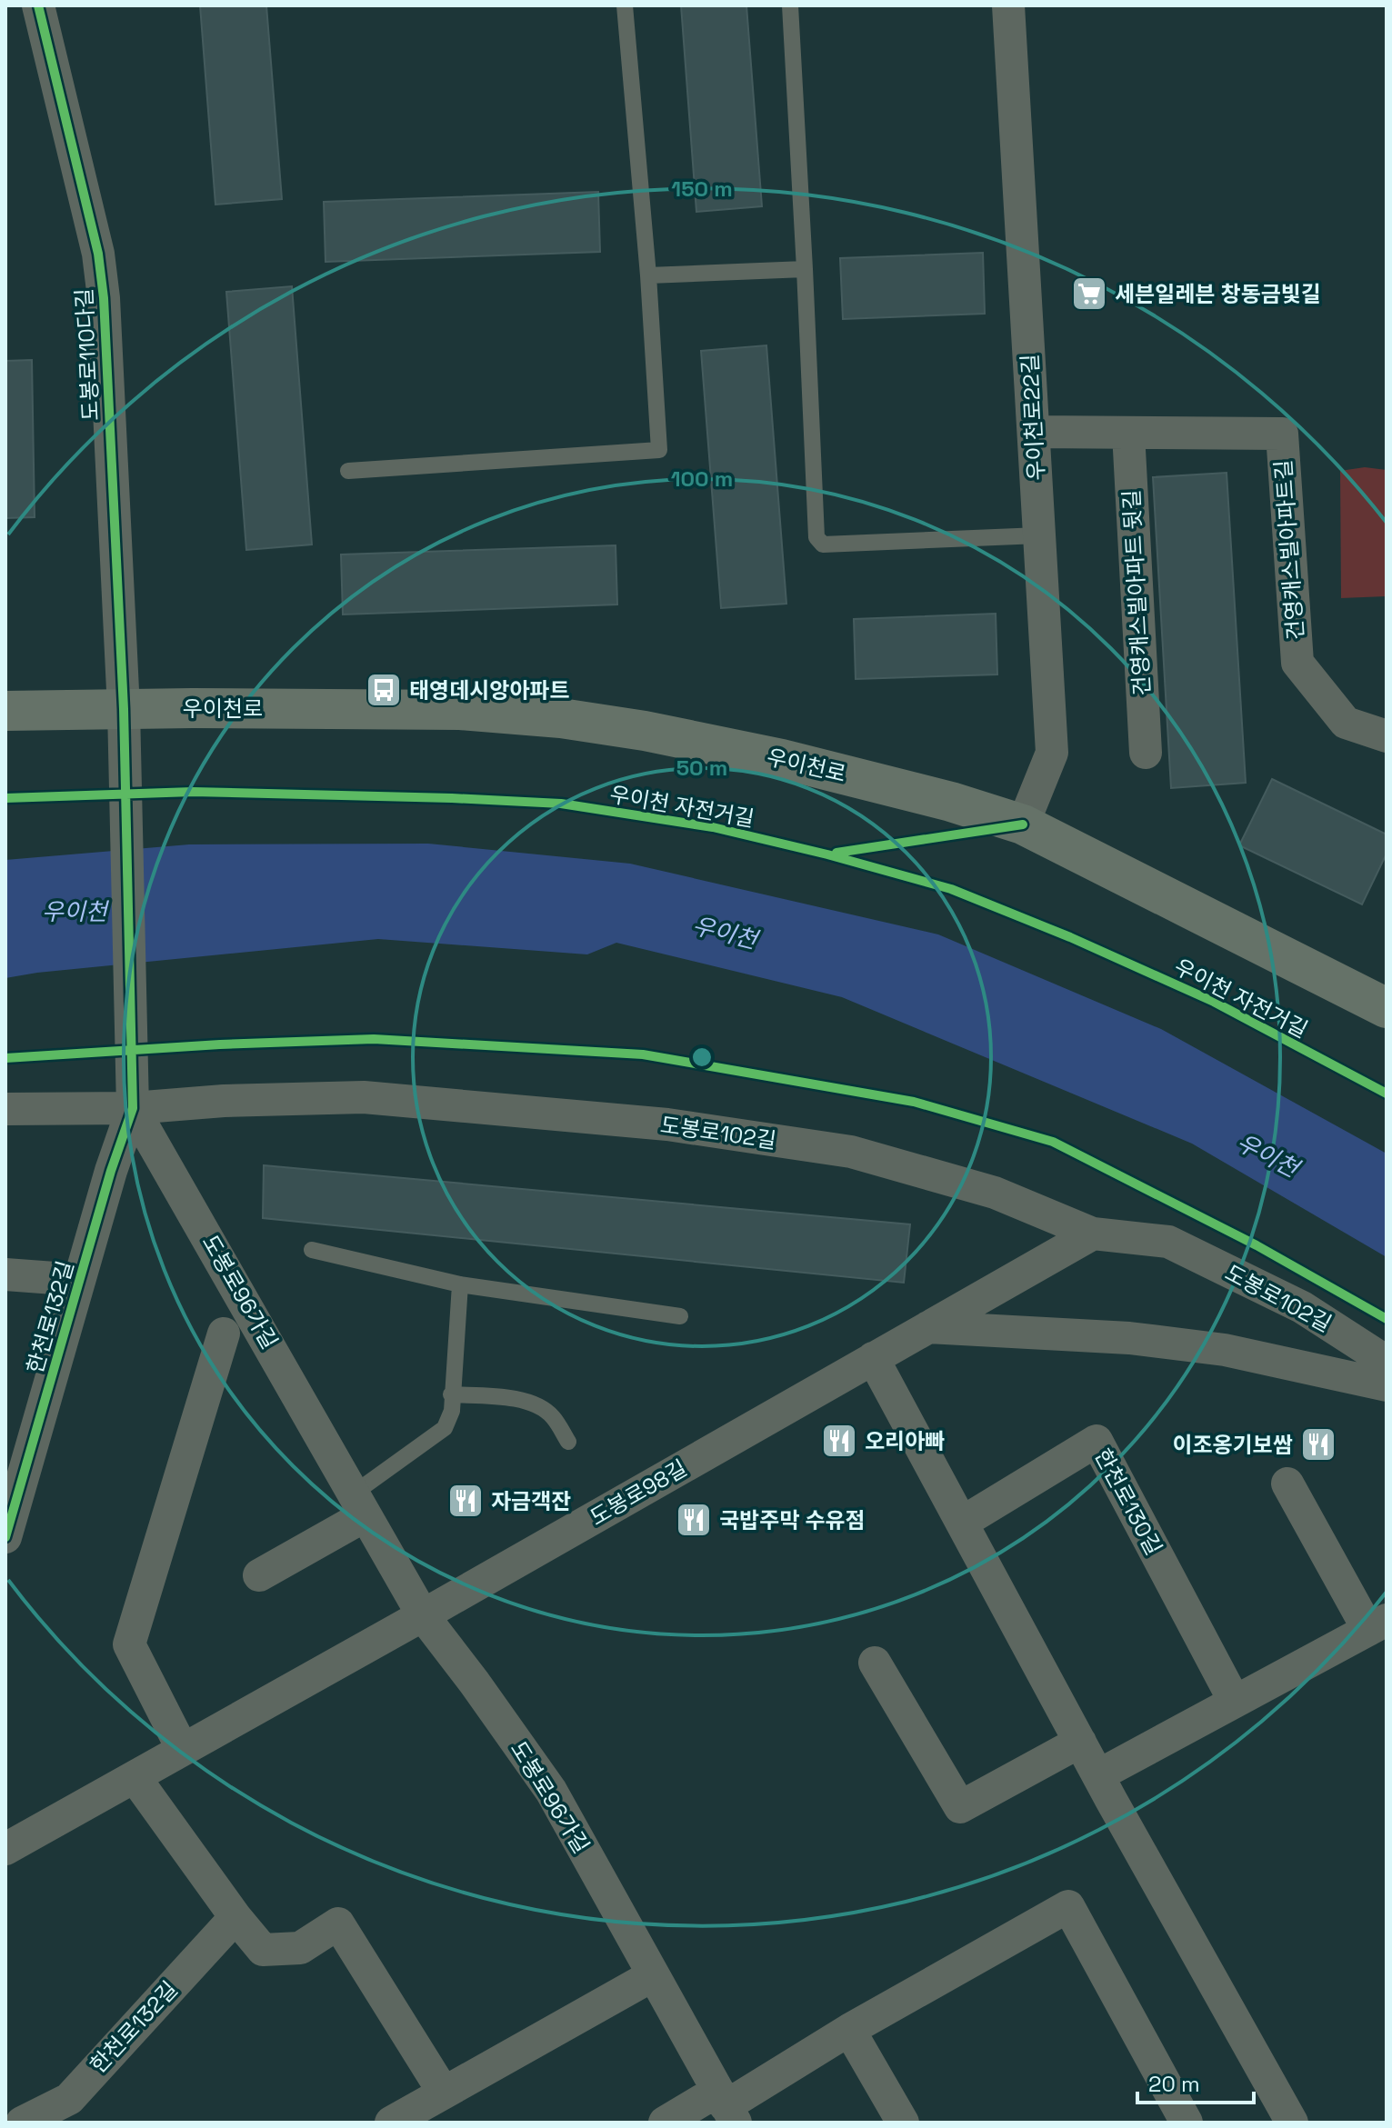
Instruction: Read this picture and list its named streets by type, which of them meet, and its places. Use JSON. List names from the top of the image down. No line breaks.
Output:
{"streets":{"street":["도봉로110다길","우이천로22길","건영캐스빌아파트길","건영캐스빌아파트 뒷길","우이천로","도봉로102길","도봉로96가길","한천로132길","도봉로98길","한천로130길"],"cycle path":["우이천 자전거길"]},"crossings":[["도봉로110다길","우이천로"],["도봉로110다길","도봉로102길"],["도봉로110다길","도봉로96가길"],["도봉로110다길","한천로132길"],["우이천로22길","건영캐스빌아파트길"],["우이천로22길","우이천로"],["건영캐스빌아파트길","건영캐스빌아파트 뒷길"],["도봉로102길","도봉로96가길"],["도봉로102길","한천로132길"],["도봉로102길","도봉로98길"],["도봉로96가길","한천로132길"],["도봉로96가길","도봉로98길"]],"water":["우이천"],"places":{"supermarket":["세븐일레븐 창동금빛길"],"bus stop":["태영데시앙아파트"],"restaurant":["오리아빠","이조옹기보쌈","자금객잔","국밥주막 수유점"]},"scale_bar":"20 m","rings":["150 m","100 m","50 m"]}
